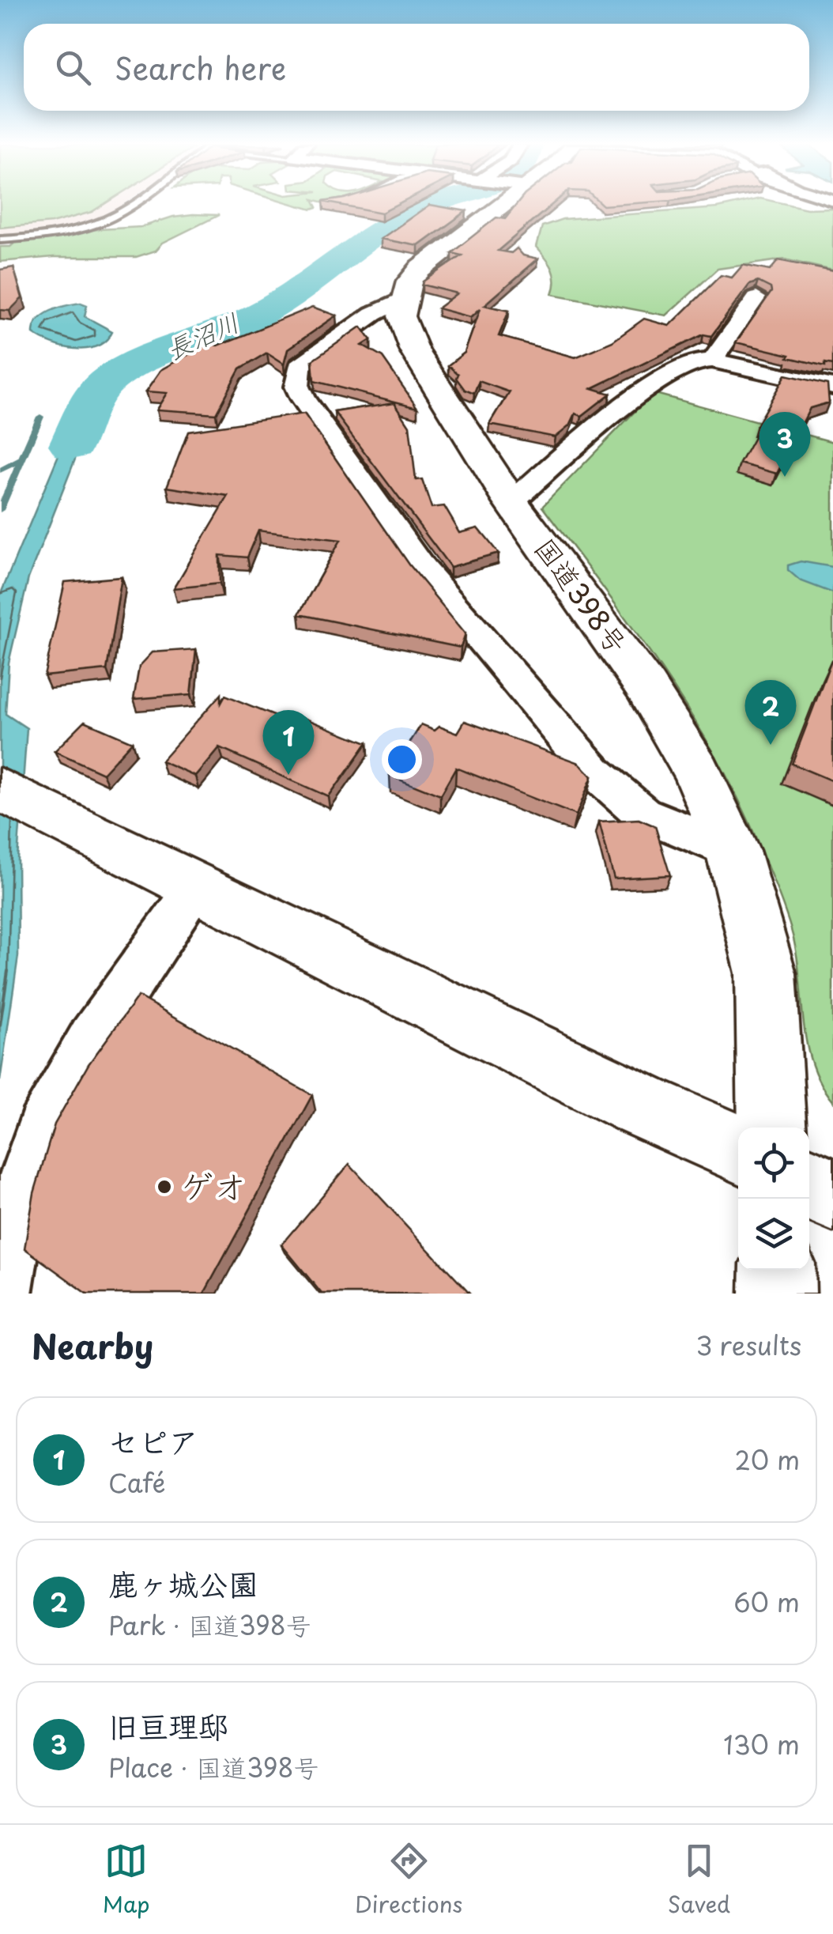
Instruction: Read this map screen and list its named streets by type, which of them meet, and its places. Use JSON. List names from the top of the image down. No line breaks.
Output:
{"streets":{"main road":["国道398号"]},"water":["長沼川"],"places":["ゲオ"],"page":{"search":"Search here","pins":["3","2","1"],"heading":["Nearby","3 results"],"list":[{"mark":"1","name":"セピア","note":"Café","value":"20 m"},{"mark":"2","name":"鹿ヶ城公園","note":"Park · 国道398号","value":"60 m"},{"mark":"3","name":"旧亘理邸","note":"Place · 国道398号","value":"130 m"}],"nav":["Map","Directions","Saved"]}}
